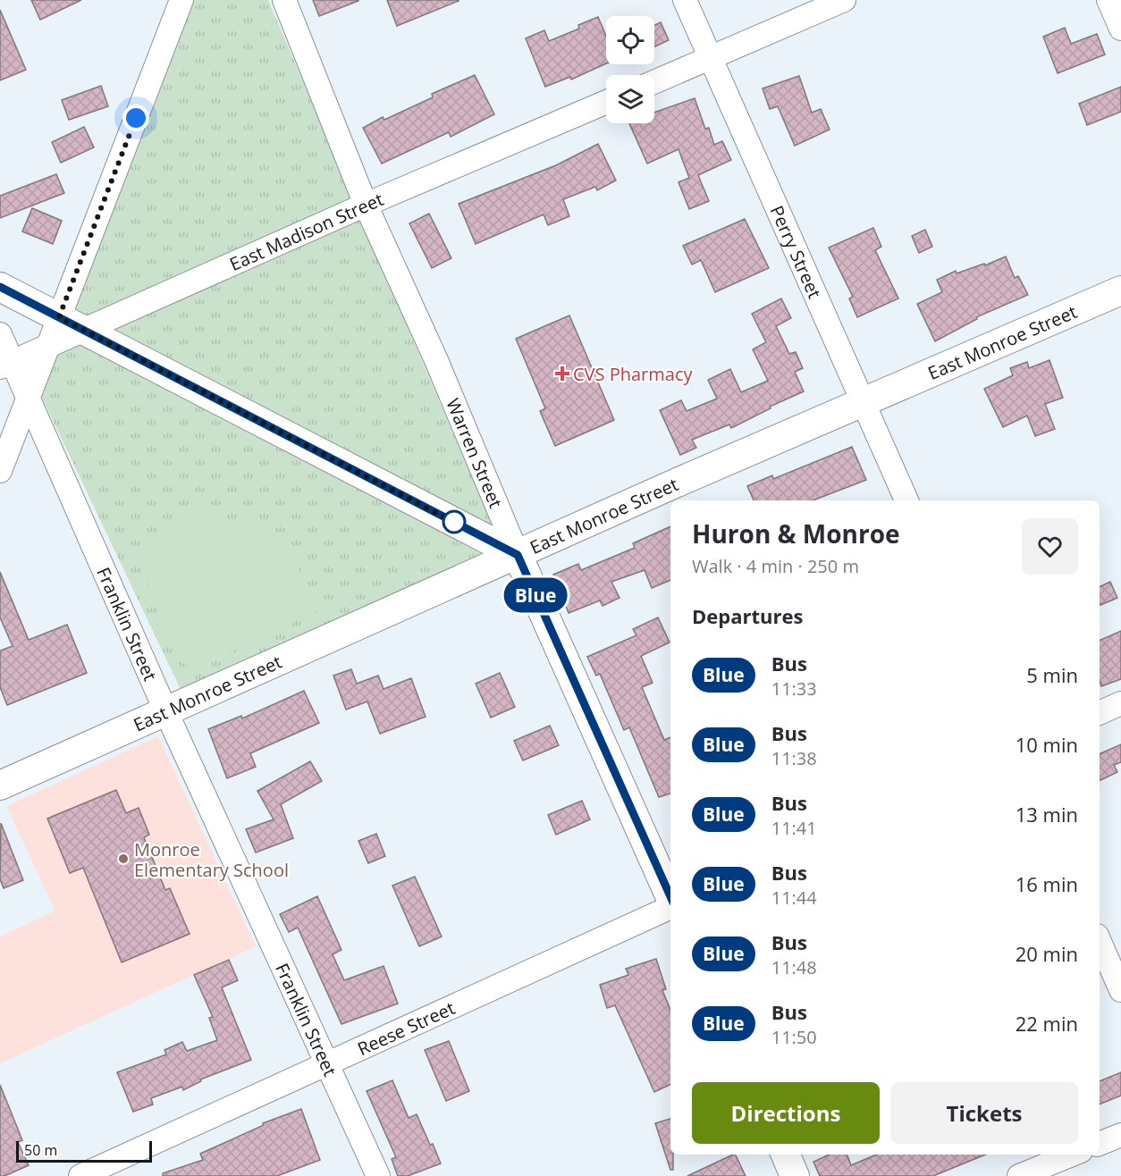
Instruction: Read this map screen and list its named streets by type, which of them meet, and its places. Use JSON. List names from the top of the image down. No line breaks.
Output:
{"streets":{"main road":["East Monroe Street","Warren Street"],"street":["East Madison Street","Perry Street","Franklin Street","Reese Street"]},"crossings":[["East Madison Street","Warren Street"],["East Madison Street","Franklin Street"],["Perry Street","East Monroe Street"],["East Monroe Street","Warren Street"],["East Monroe Street","Franklin Street"],["Franklin Street","Reese Street"]],"places":{"health":["CVS Pharmacy"],"other":["Monroe Elementary School"]},"lines":["bus line Blue"],"scale_bar":"50 m","page":{"on_map":"Blue","heading":[["Huron & Monroe","Walk · 4 min · 250 m"],"Departures"],"list":[{"mark":"Blue","name":"Bus","note":"11:33","value":"5 min"},{"mark":"Blue","name":"Bus","note":"11:38","value":"10 min"},{"mark":"Blue","name":"Bus","note":"11:41","value":"13 min"},{"mark":"Blue","name":"Bus","note":"11:44","value":"16 min"},{"mark":"Blue","name":"Bus","note":"11:48","value":"20 min"},{"mark":"Blue","name":"Bus","note":"11:50","value":"22 min"}],"buttons":["Directions","Tickets"],"scale":"50 m"}}
